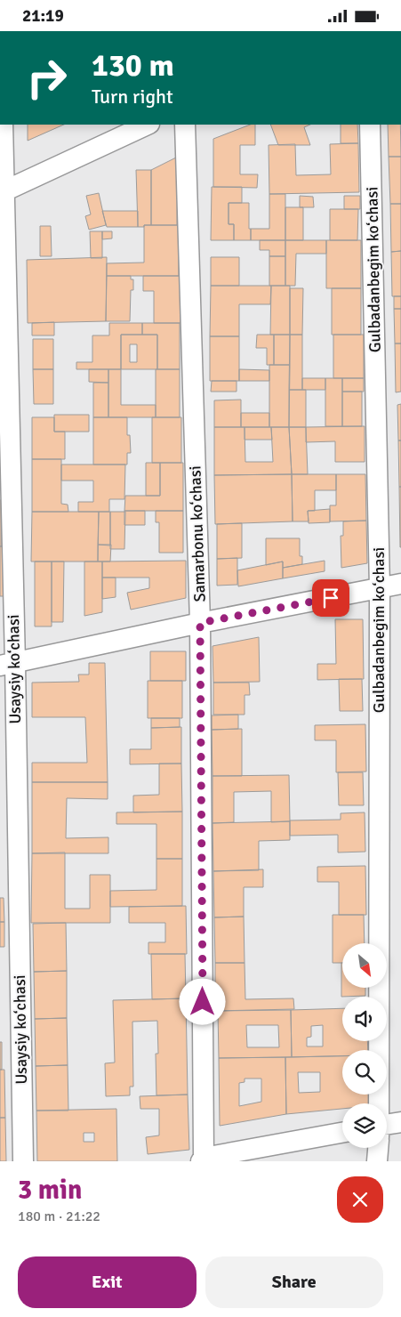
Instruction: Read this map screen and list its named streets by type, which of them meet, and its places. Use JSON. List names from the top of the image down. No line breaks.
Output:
{"streets":{"street":["Gulbadanbegim koʻchasi","Samarbonu koʻchasi","Usaysiy koʻchasi"]},"north":"bottom right","page":{"status":"21:19","turn":["130 m","Turn right"],"heading":["3 min","180 m · 21:22"],"buttons":["Exit","Share"]}}
